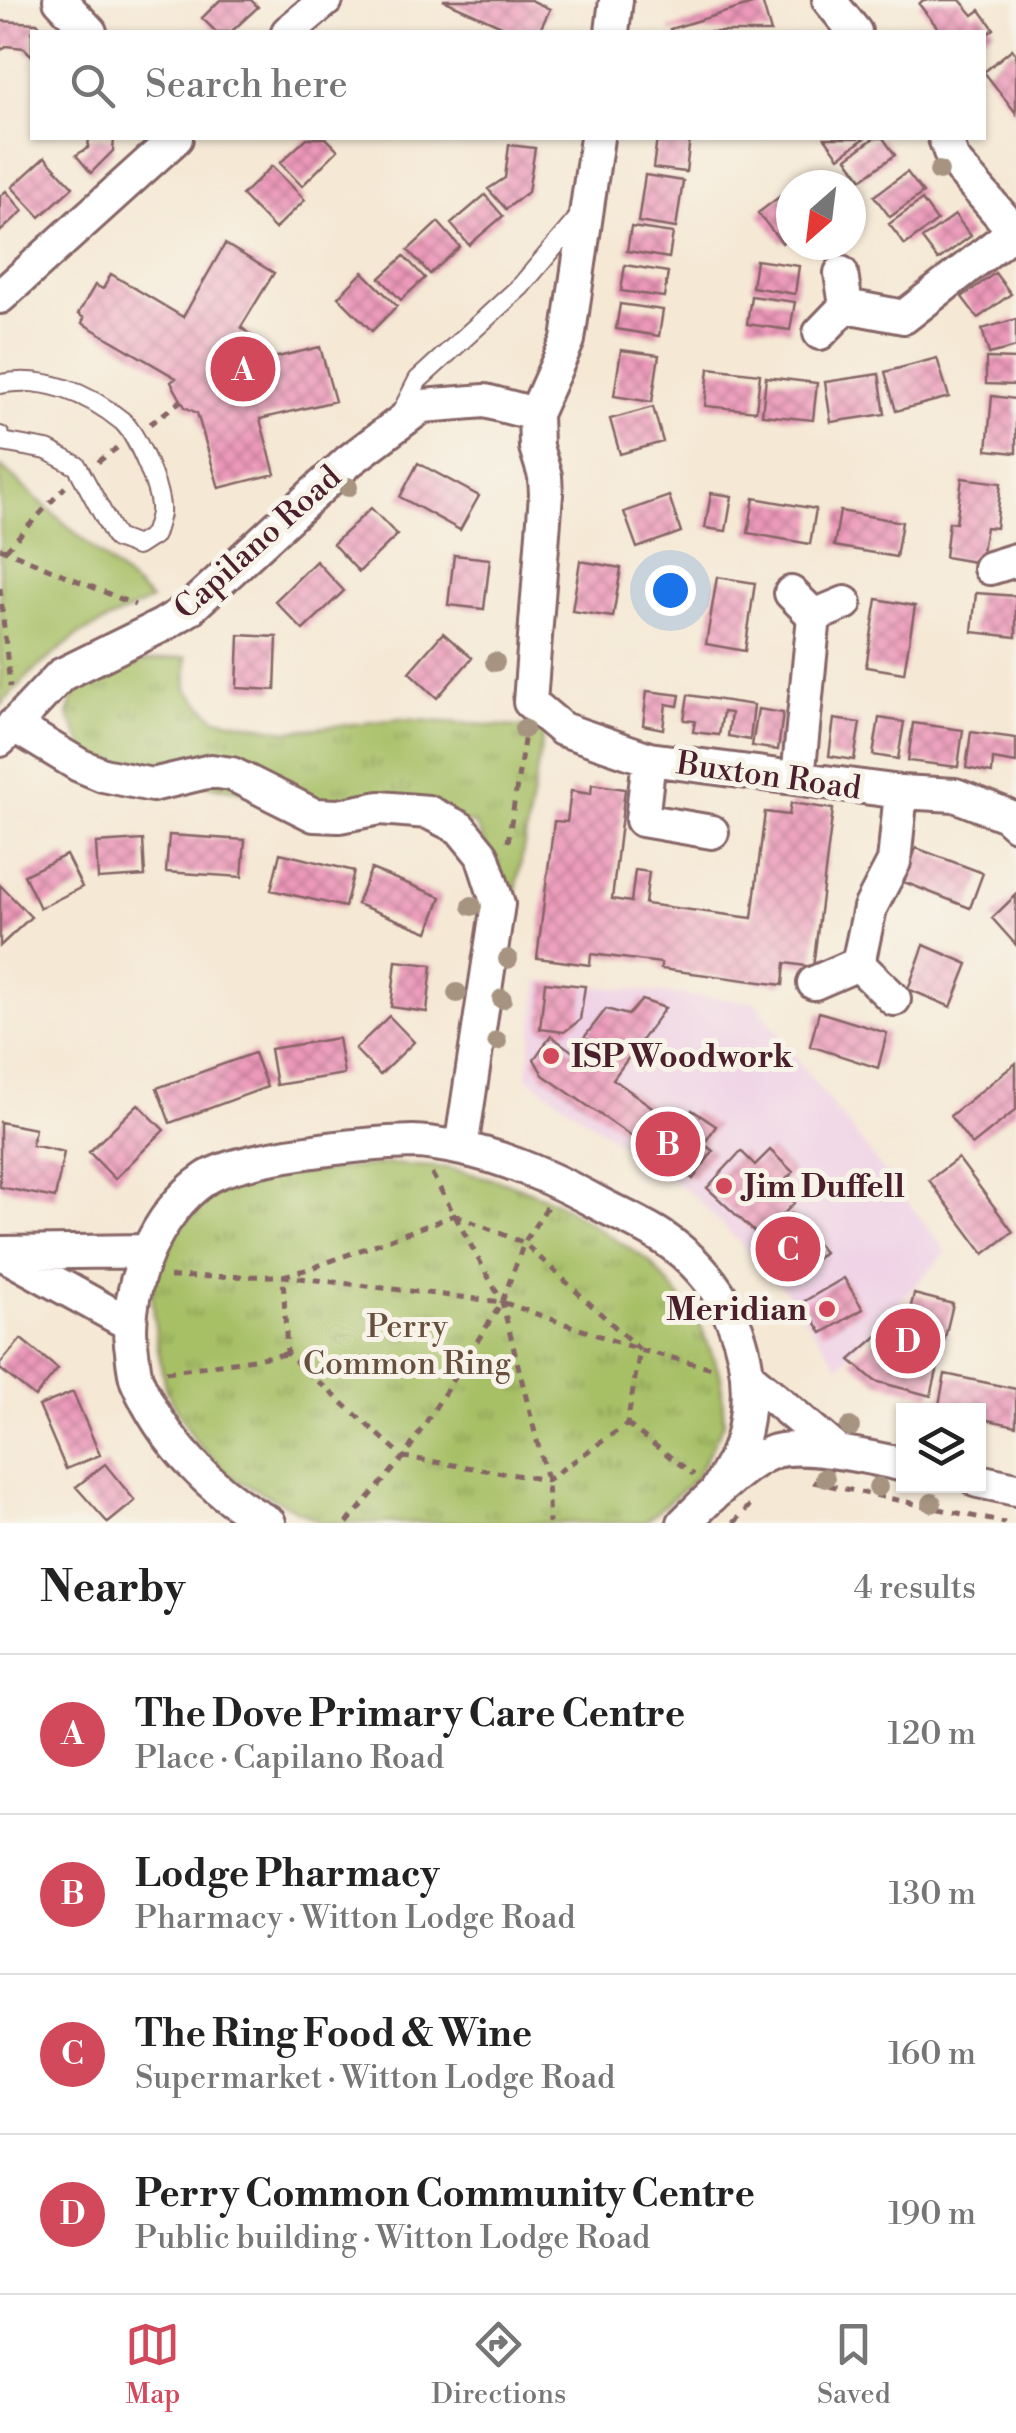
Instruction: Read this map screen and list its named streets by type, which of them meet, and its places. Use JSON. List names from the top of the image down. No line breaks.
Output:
{"streets":{"street":["Capilano Road","Buxton Road"]},"parks":["Perry Common Ring"],"places":["ISP Woodwork","Jim Duffell","Meridian"],"north":"bottom left","page":{"search":"Search here","pins":["A","B","C","D"],"heading":["Nearby","4 results"],"list":[{"mark":"A","name":"The Dove Primary Care Centre","note":"Place · Capilano Road","value":"120 m"},{"mark":"B","name":"Lodge Pharmacy","note":"Pharmacy · Witton Lodge Road","value":"130 m"},{"mark":"C","name":"The Ring Food & Wine","note":"Supermarket · Witton Lodge Road","value":"160 m"},{"mark":"D","name":"Perry Common Community Centre","note":"Public building · Witton Lodge Road","value":"190 m"}],"nav":["Map","Directions","Saved"]}}
